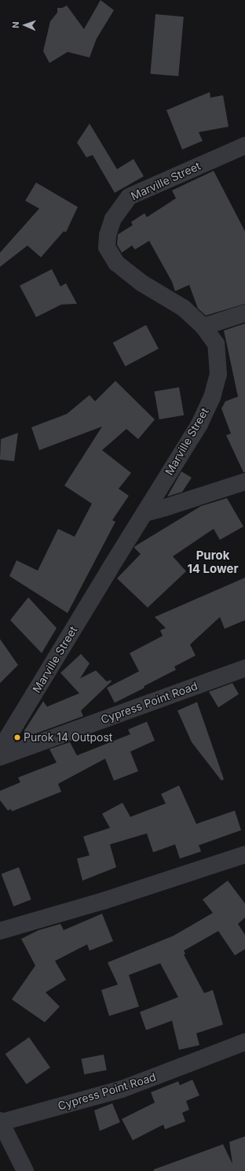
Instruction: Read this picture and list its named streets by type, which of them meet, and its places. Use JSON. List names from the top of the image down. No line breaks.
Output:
{"streets":{"street":["Marville Street","Cypress Point Road"]},"districts":["Purok 14 Lower"],"places":["Purok 14 Outpost"],"north":"left"}
